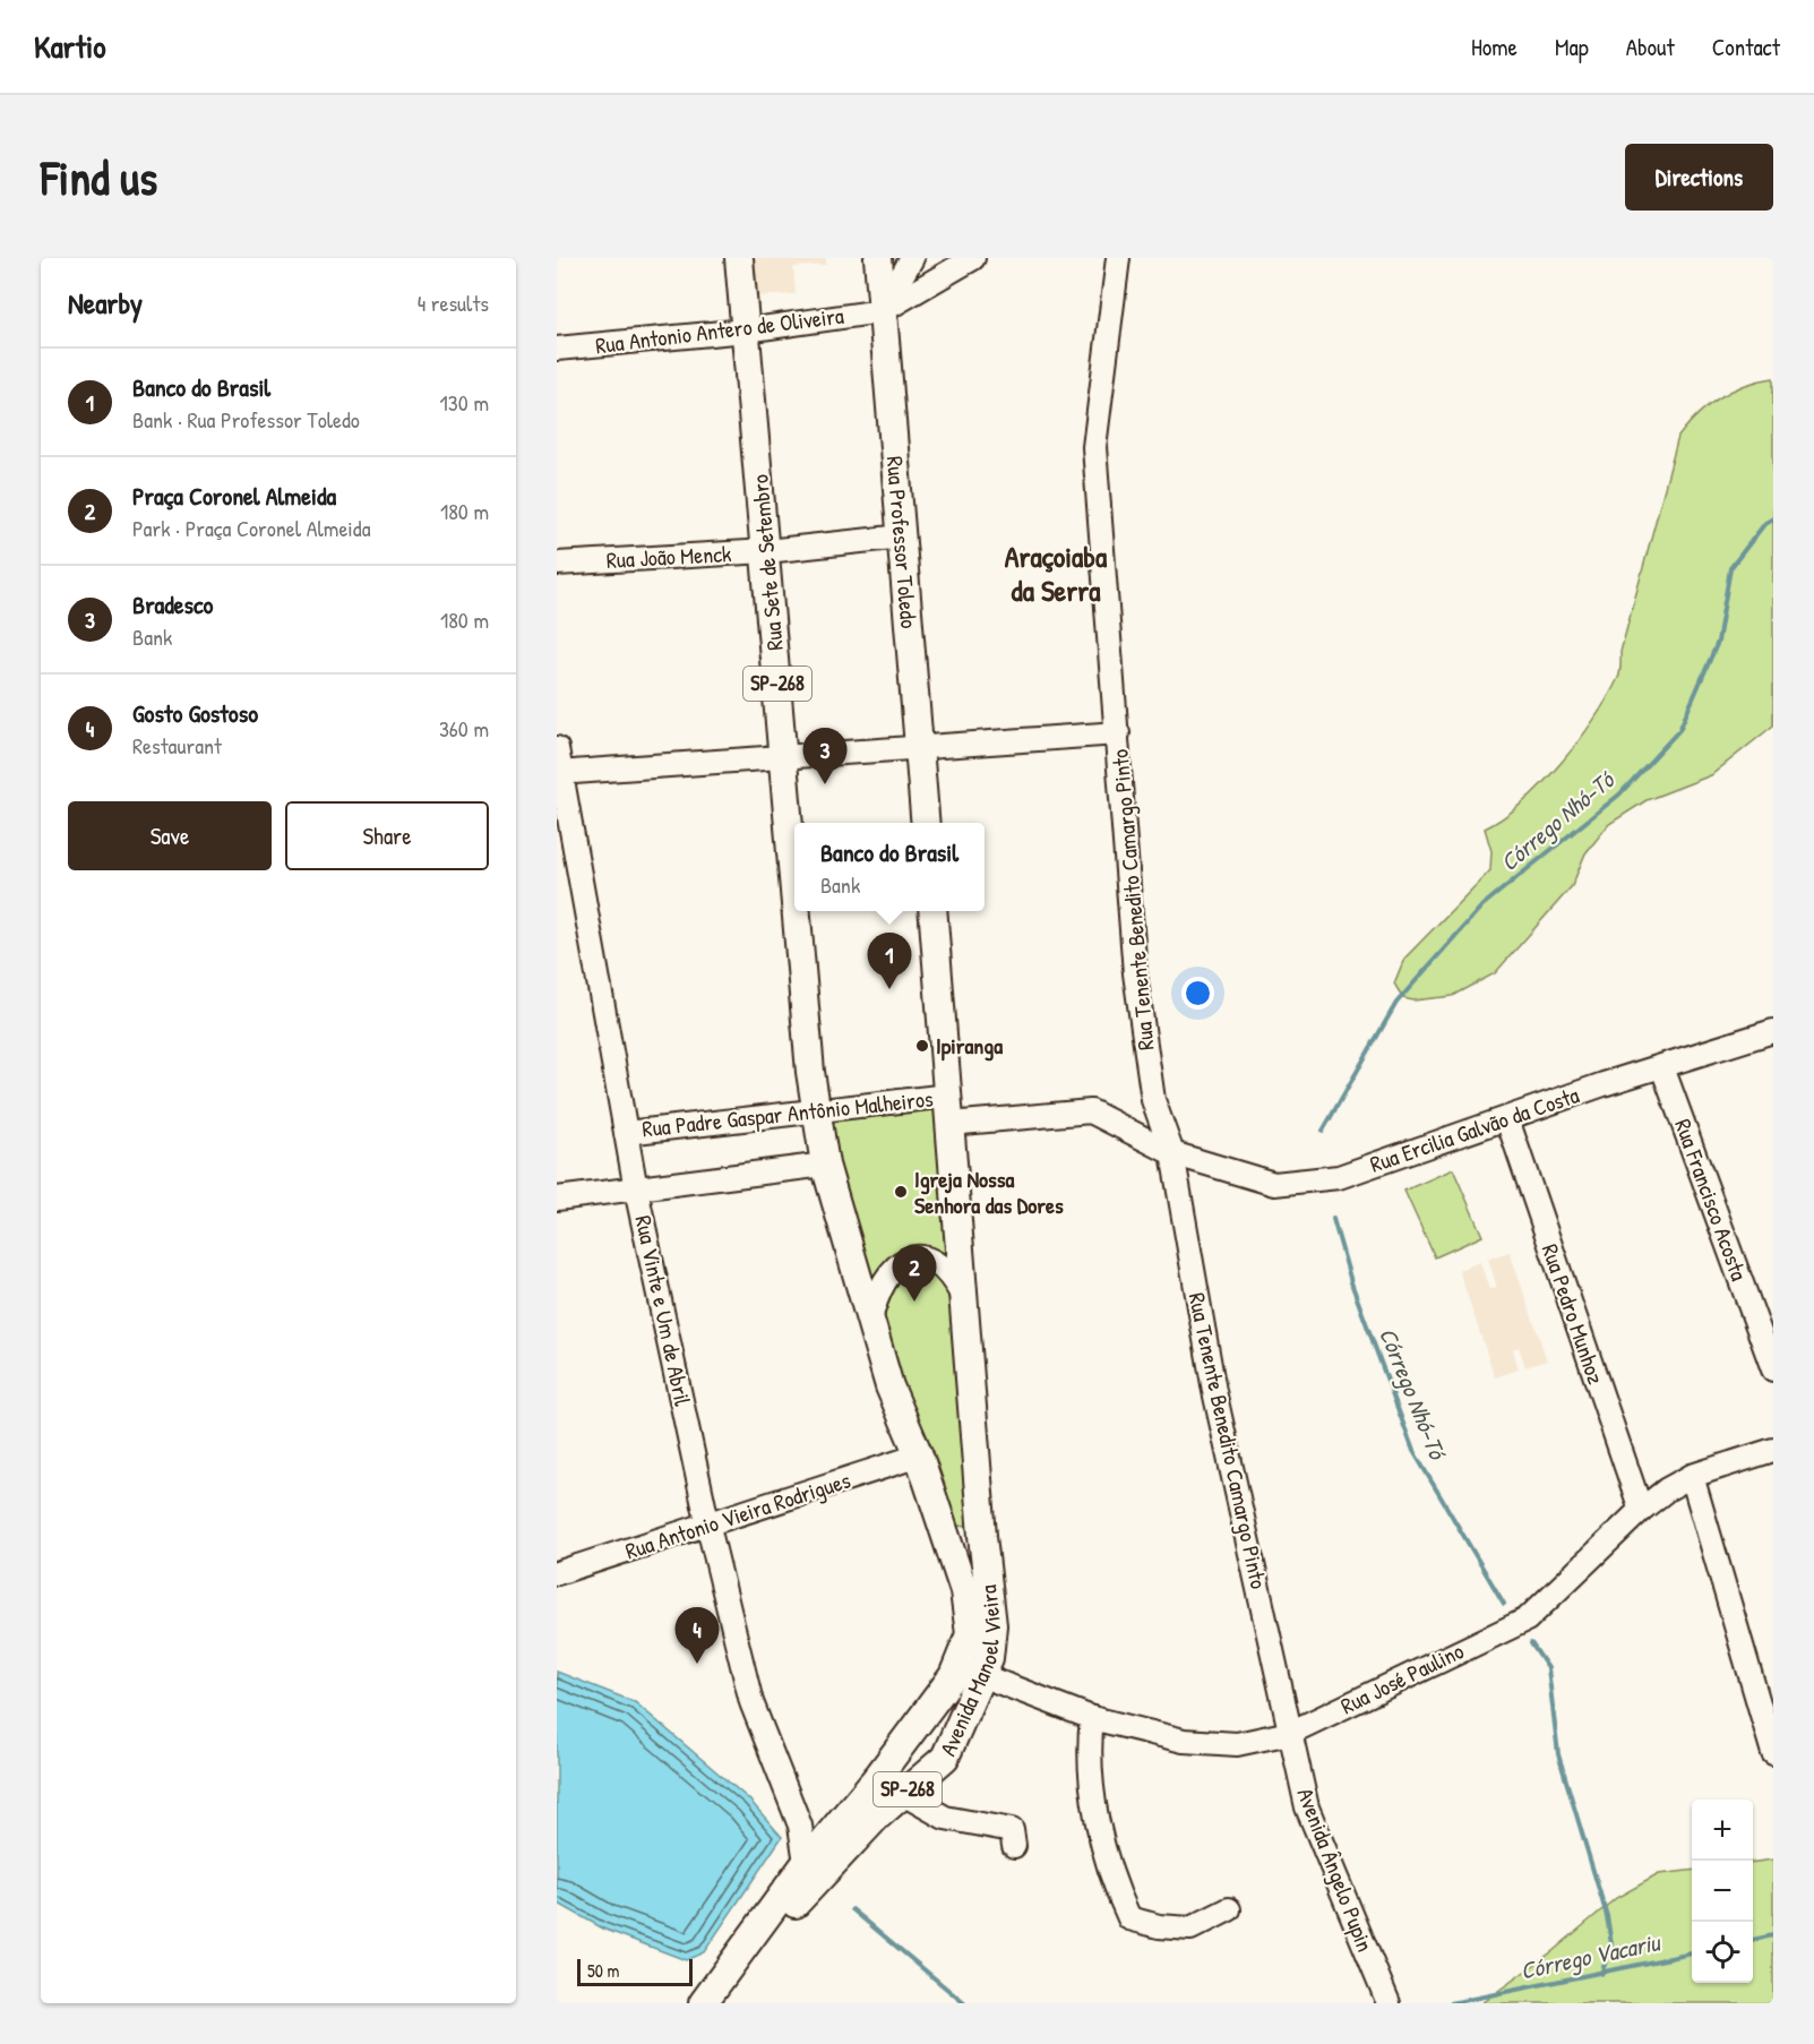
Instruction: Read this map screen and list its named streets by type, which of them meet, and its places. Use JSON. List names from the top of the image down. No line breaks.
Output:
{"streets":{"main road":["Rua Professor Toledo","Rua Sete de Setembro","SP-268","Avenida Manoel Vieira"],"street":["Rua Antonio Antero de Oliveira","Rua João Menck","Rua Tenente Benedito Camargo Pinto","Rua Padre Gaspar Antônio Malheiros","Rua Ercilia Galvão da Costa","Rua Francisco Acosta","Rua Vinte e Um de Abril","Rua Pedro Munhoz","Rua Antonio Vieira Rodrigues","Rua José Paulino","Avenida Ângelo Pupin"]},"crossings":[["Rua Antonio Antero de Oliveira","Rua Professor Toledo"],["Rua Antonio Antero de Oliveira","Rua Sete de Setembro"],["Rua Professor Toledo","Rua João Menck"],["Rua João Menck","Rua Sete de Setembro"],["Rua Sete de Setembro","SP-268"],["Rua Sete de Setembro","Rua Padre Gaspar Antônio Malheiros"],["SP-268","Rua Padre Gaspar Antônio Malheiros"],["SP-268","Rua Ercilia Galvão da Costa"],["SP-268","Rua Antonio Vieira Rodrigues"],["SP-268","Avenida Manoel Vieira"],["Rua Tenente Benedito Camargo Pinto","Rua Ercilia Galvão da Costa"],["Rua Tenente Benedito Camargo Pinto","Rua José Paulino"],["Rua Tenente Benedito Camargo Pinto","Avenida Ângelo Pupin"],["Rua Padre Gaspar Antônio Malheiros","Rua Vinte e Um de Abril"],["Rua Ercilia Galvão da Costa","Rua Francisco Acosta"],["Rua Ercilia Galvão da Costa","Rua Pedro Munhoz"],["Rua Vinte e Um de Abril","Rua Antonio Vieira Rodrigues"],["Rua Vinte e Um de Abril","Avenida Manoel Vieira"],["Rua Pedro Munhoz","Rua José Paulino"],["Rua Antonio Vieira Rodrigues","Avenida Manoel Vieira"],["Avenida Manoel Vieira","Rua José Paulino"],["Rua José Paulino","Avenida Ângelo Pupin"]],"districts":["Araçoiaba da Serra"],"water":["Córrego Nhó-Tó","Córrego Vacariu"],"places":["Ipiranga","Igreja Nossa Senhora das Dores"],"scale_bar":"50 m","page":{"header":"Kartio","nav":["Home","Map","About","Contact"],"buttons":["Directions",["Save","Share"]],"title":"Find us","heading":["Nearby","4 results"],"list":[{"mark":"1","name":"Banco do Brasil","note":"Bank · Rua Professor Toledo","value":"130 m"},{"mark":"2","name":"Praça Coronel Almeida","note":"Park · Praça Coronel Almeida","value":"180 m"},{"mark":"3","name":"Bradesco","note":"Bank","value":"180 m"},{"mark":"4","name":"Gosto Gostoso","note":"Restaurant","value":"360 m"}],"pins":["3","1","2","4"],"popup":["Banco do Brasil","Bank"],"map_buttons":["+","−"],"scale":"50 m"}}
